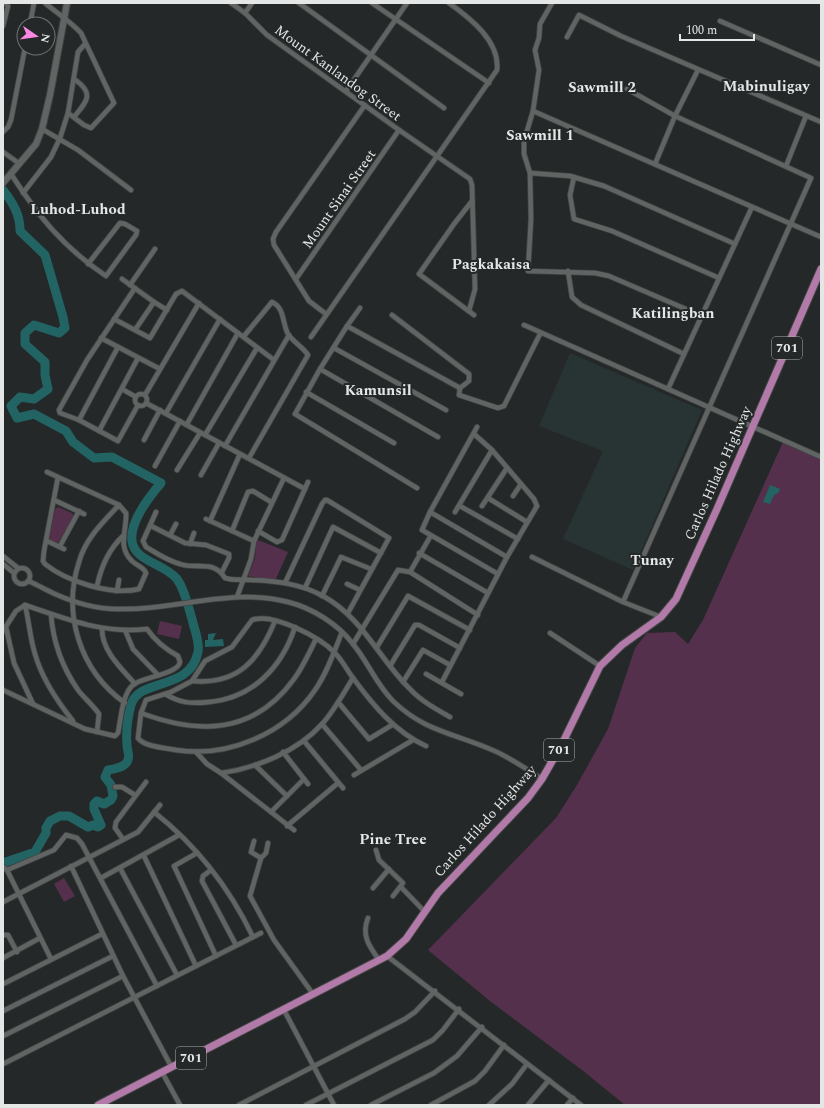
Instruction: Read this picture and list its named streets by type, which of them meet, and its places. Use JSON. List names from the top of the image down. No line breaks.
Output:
{"streets":{"main road":["701","Carlos Hilado Highway"],"street":["Mount Kanlandog Street","Mount Sinai Street"]},"crossings":[["Mount Kanlandog Street","Mount Sinai Street"]],"districts":["Mabinuligay","Sawmill 2","Sawmill 1","Luhod-Luhod","Pagkakaisa","Katilingban","Kamunsil","Tunay","Pine Tree"],"scale_bar":"100 m","north":"right"}
